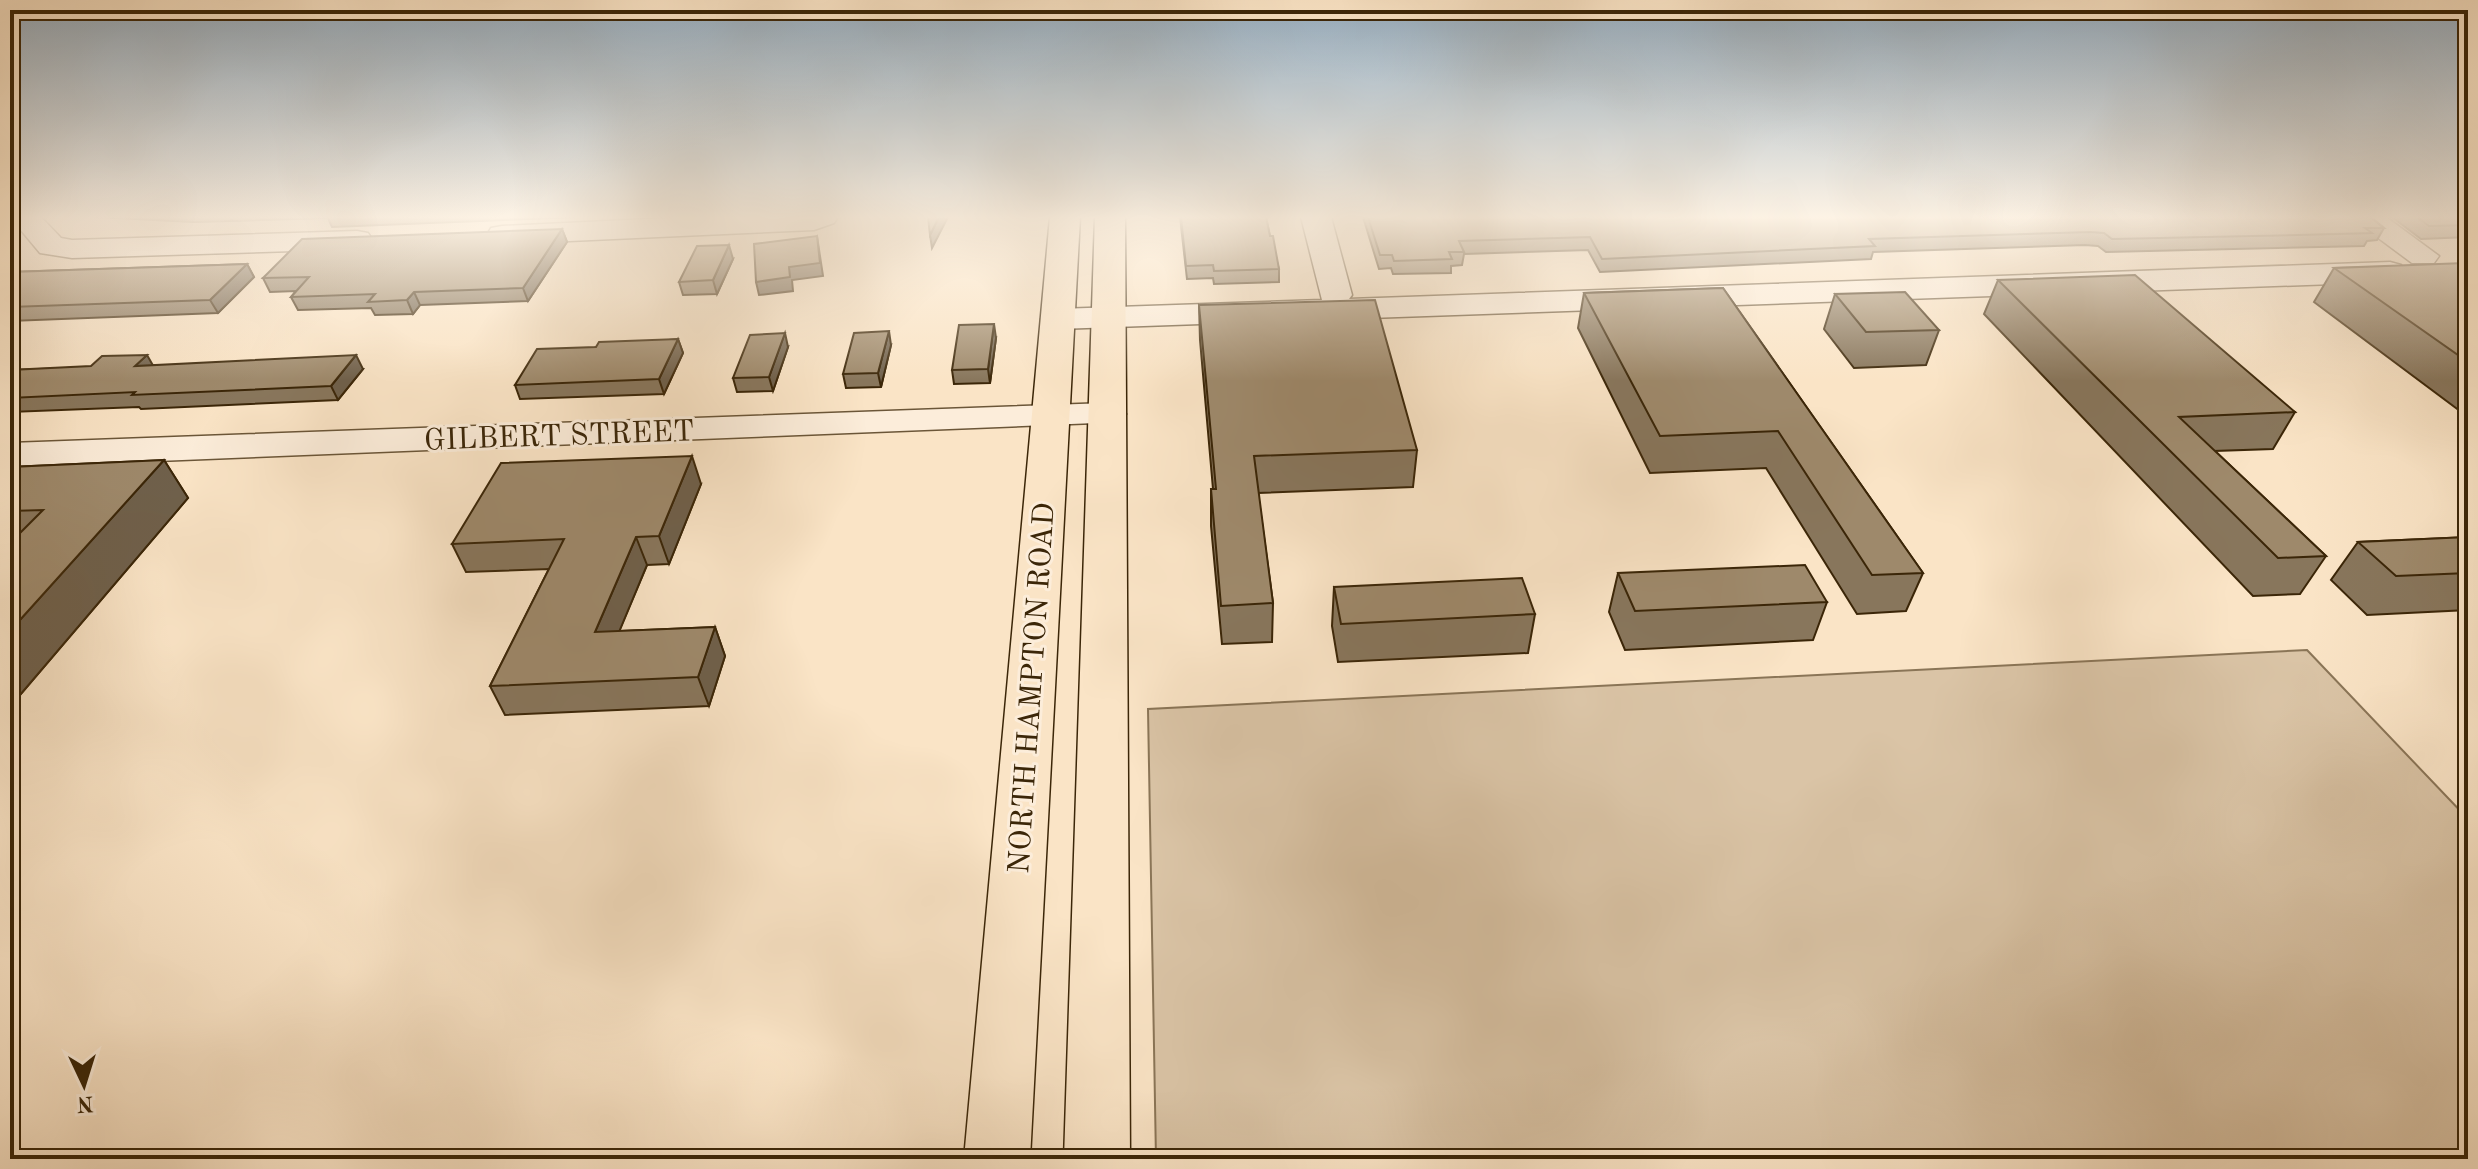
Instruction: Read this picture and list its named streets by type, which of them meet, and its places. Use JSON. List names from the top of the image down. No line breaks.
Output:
{"streets":{"main road":["NORTH HAMPTON ROAD"],"street":["GILBERT STREET"]},"crossings":[["GILBERT STREET","NORTH HAMPTON ROAD"]],"north":"bottom"}
